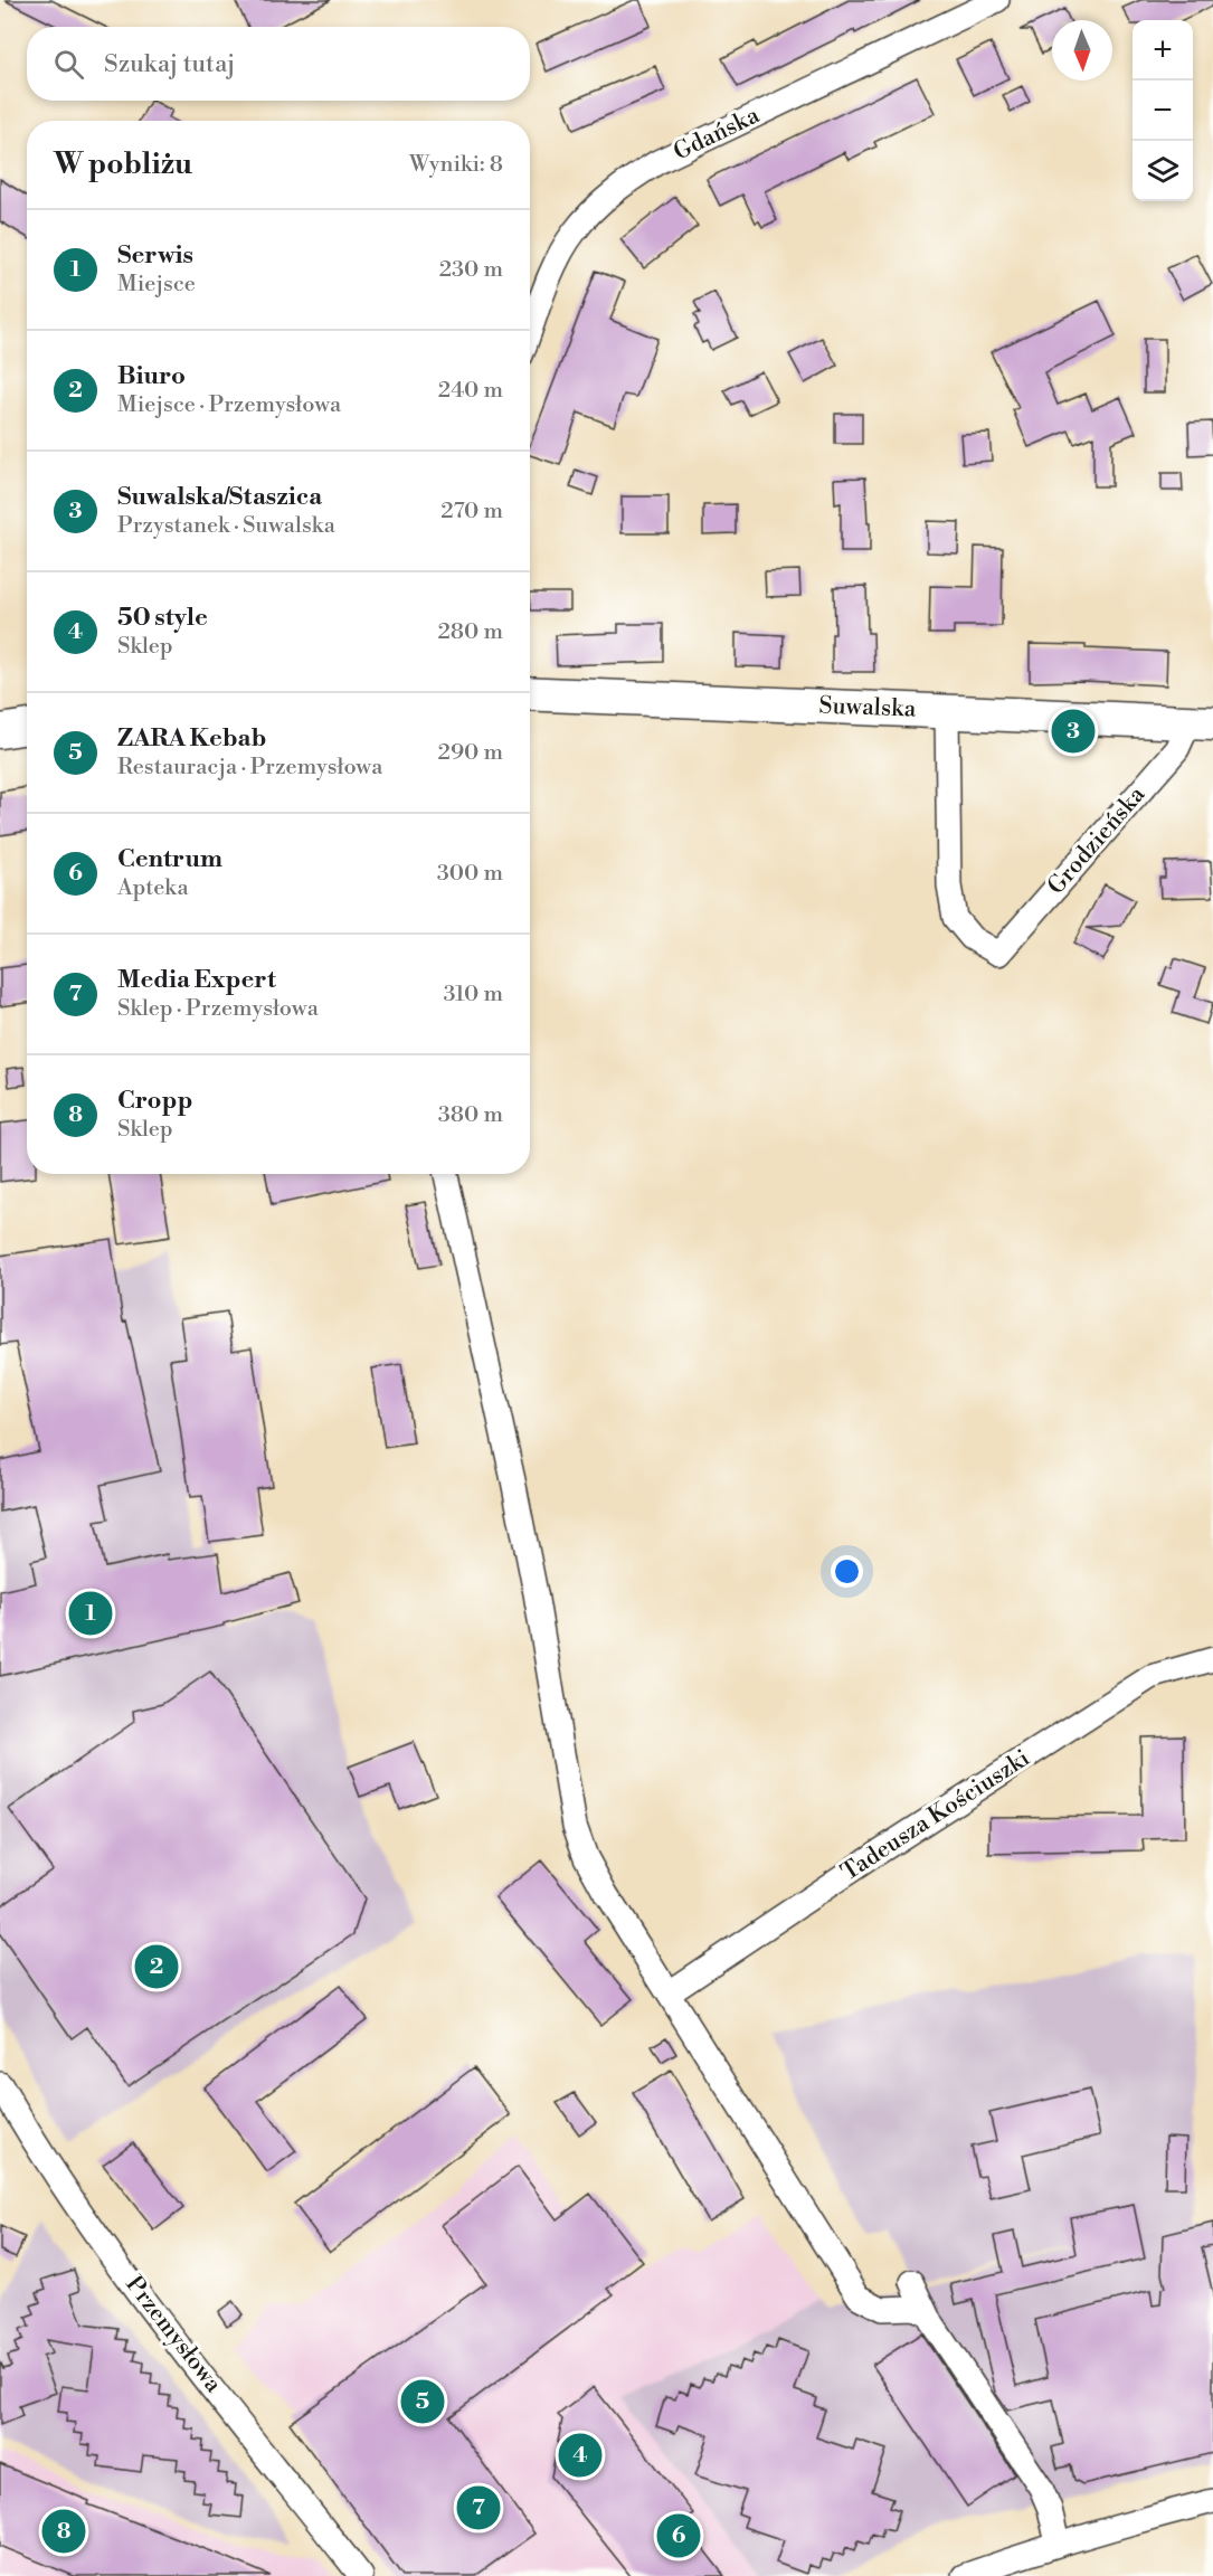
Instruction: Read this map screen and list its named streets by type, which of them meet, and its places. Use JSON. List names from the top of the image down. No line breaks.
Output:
{"streets":{"street":["Gdańska","Suwalska","Grodzieńska","Tadeusza Kościuszki","Przemysłowa"]},"crossings":[["Suwalska","Grodzieńska"]],"north":"bottom","page":{"map_buttons":["+","−"],"search":"Szukaj tutaj","heading":["W pobliżu","Wyniki: 8"],"list":[{"mark":"1","name":"Serwis","note":"Miejsce","value":"230 m"},{"mark":"2","name":"Biuro","note":"Miejsce · Przemysłowa","value":"240 m"},{"mark":"3","name":"Suwalska/Staszica","note":"Przystanek · Suwalska","value":"270 m"},{"mark":"4","name":"50 style","note":"Sklep","value":"280 m"},{"mark":"5","name":"ZARA Kebab","note":"Restauracja · Przemysłowa","value":"290 m"},{"mark":"6","name":"Centrum","note":"Apteka","value":"300 m"},{"mark":"7","name":"Media Expert","note":"Sklep · Przemysłowa","value":"310 m"},{"mark":"8","name":"Cropp","note":"Sklep","value":"380 m"}],"pins":["3","1","2","5","4","7","8","6"]}}
